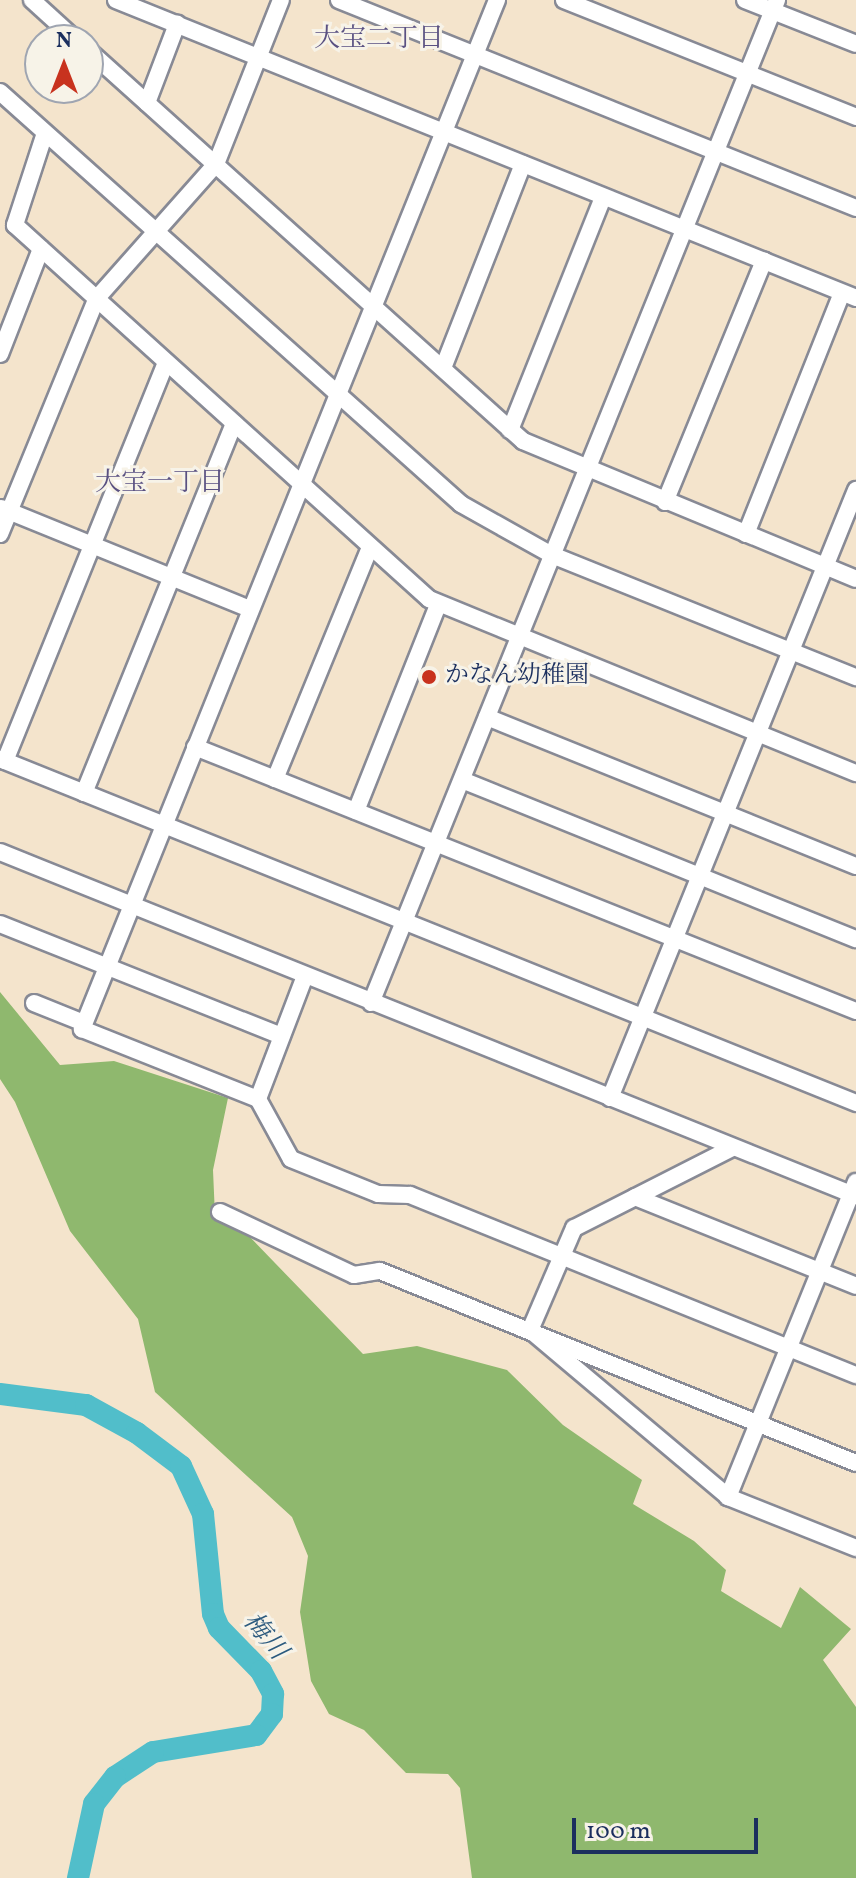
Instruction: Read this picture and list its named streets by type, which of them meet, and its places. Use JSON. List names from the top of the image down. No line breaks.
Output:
{"districts":["大宝二丁目","大宝一丁目"],"water":["梅川"],"places":["かなん幼稚園"],"scale_bar":"100 m","north":"top"}
